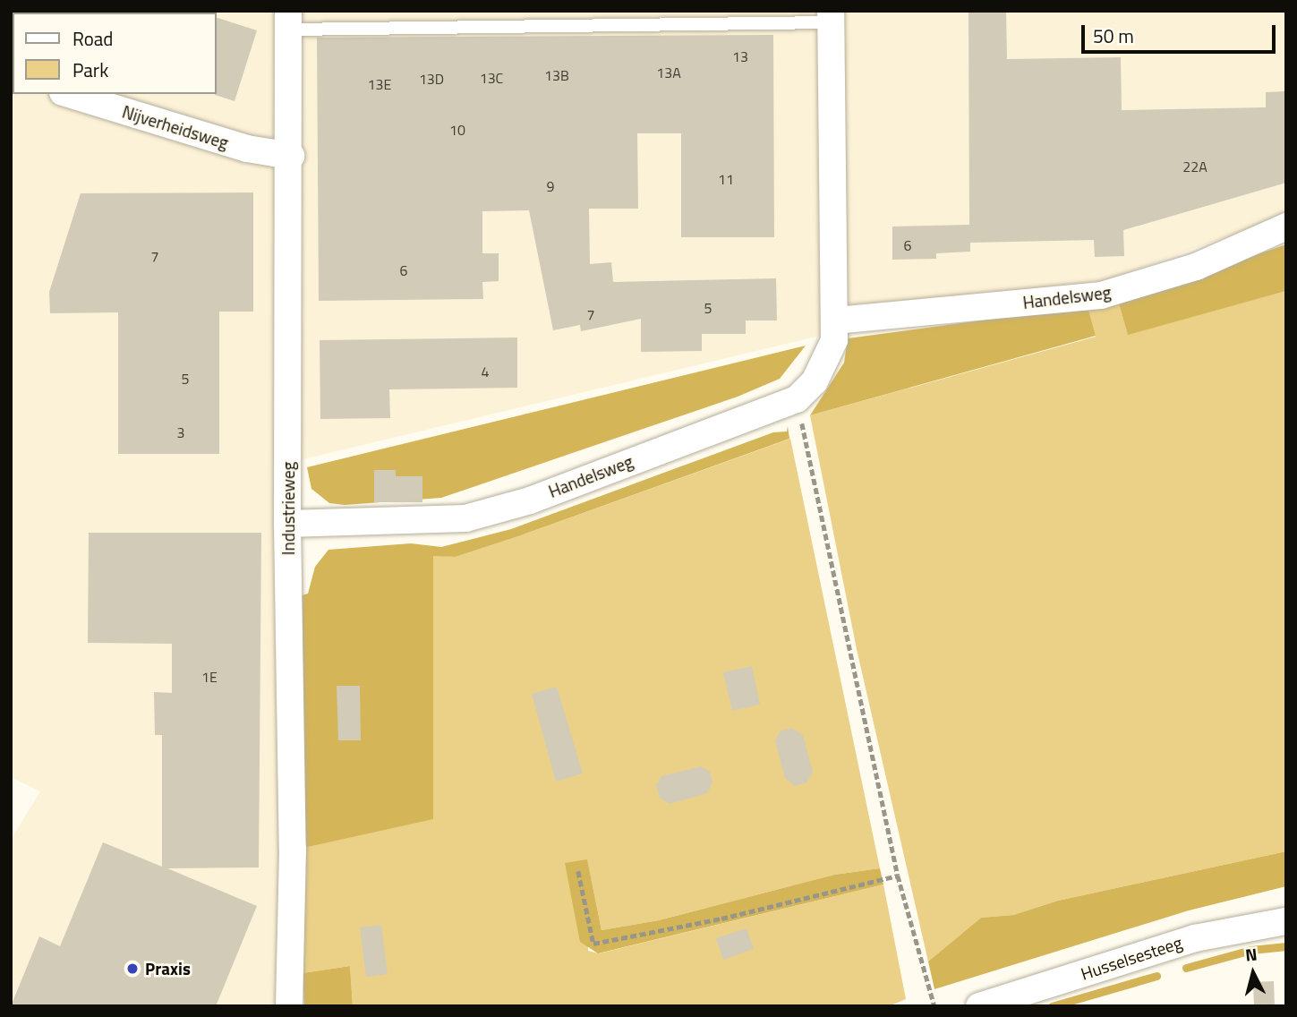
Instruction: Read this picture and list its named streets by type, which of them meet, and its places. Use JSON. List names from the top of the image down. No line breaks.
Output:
{"streets":{"street":["Nijverheidsweg","Handelsweg","Industrieweg","Husselsesteeg"]},"crossings":[["Nijverheidsweg","Industrieweg"],["Handelsweg","Industrieweg"]],"places":["Praxis"],"house_numbers":["13","13A","13B","13C","13D","13E","10","22A","11","9","6","7","6","5","7","4","5","3","1E"],"legend":["Road","Park"],"scale_bar":"50 m","north":"top"}
